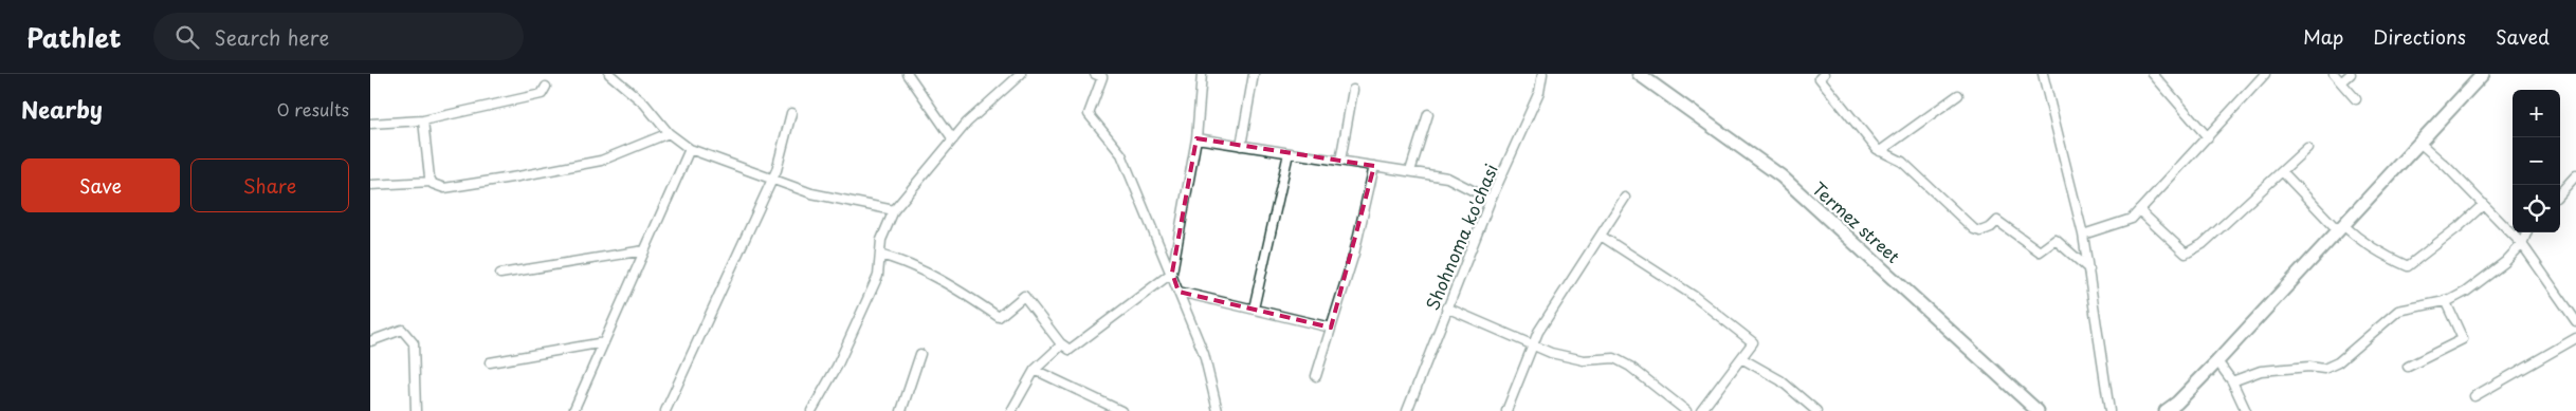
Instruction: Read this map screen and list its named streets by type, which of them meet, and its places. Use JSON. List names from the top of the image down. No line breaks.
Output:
{"streets":{"main road":["Termez street"],"street":["Shohnoma ko'chasi"]},"page":{"header":"Pathlet","search":"Search here","nav":["Map","Directions","Saved"],"heading":["Nearby","0 results"],"map_buttons":["+","−"],"buttons":["Save","Share"]}}
